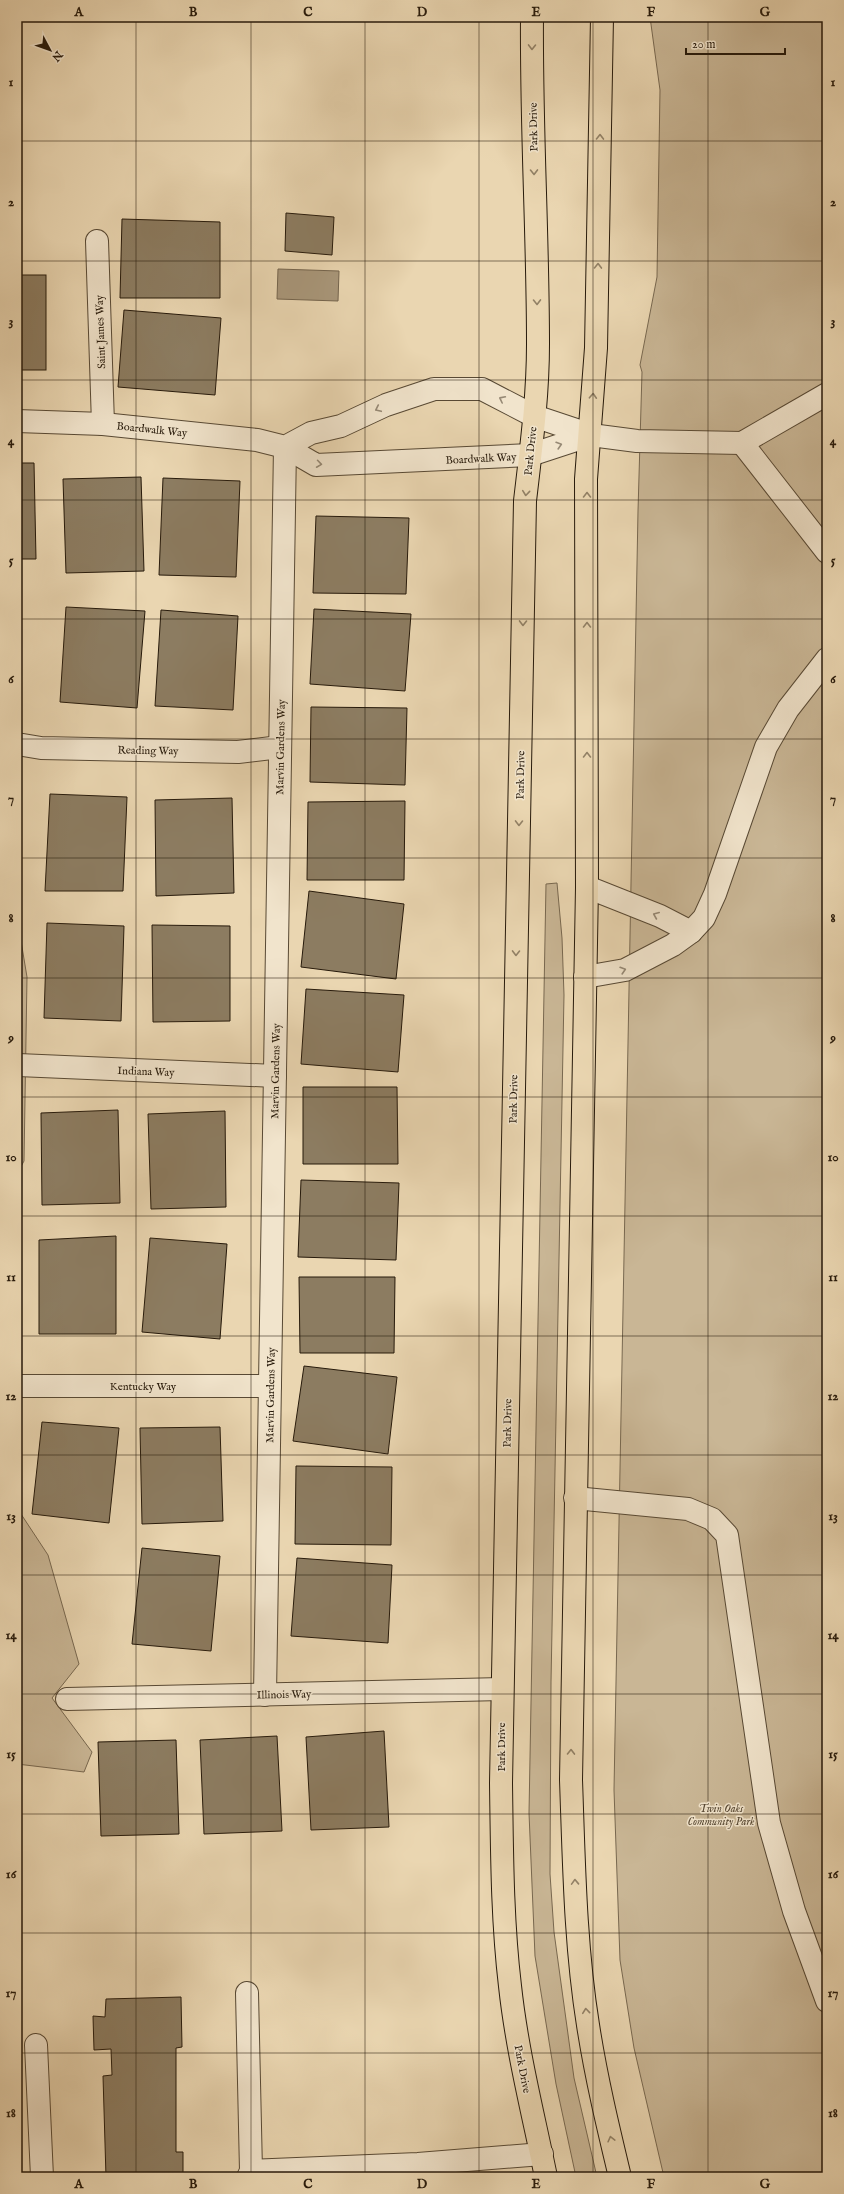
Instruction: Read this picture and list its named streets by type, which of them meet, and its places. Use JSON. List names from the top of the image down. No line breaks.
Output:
{"streets":{"main road":["Park Drive"],"street":["Saint James Way","Boardwalk Way","Marvin Gardens Way","Reading Way","Indiana Way","Kentucky Way","Illinois Way"]},"crossings":[["Park Drive","Boardwalk Way"],["Park Drive","Illinois Way"],["Saint James Way","Boardwalk Way"],["Boardwalk Way","Marvin Gardens Way"],["Marvin Gardens Way","Reading Way"],["Marvin Gardens Way","Indiana Way"],["Marvin Gardens Way","Kentucky Way"],["Marvin Gardens Way","Illinois Way"]],"parks":["Twin Oaks Community Park"],"scale_bar":"20 m","north":"bottom right","grid":{"columns":["A","B","C","D","E","F","G"],"rows":["1","2","3","4","5","6","7","8","9","10","11","12","13","14","15","16","17","18"]}}
